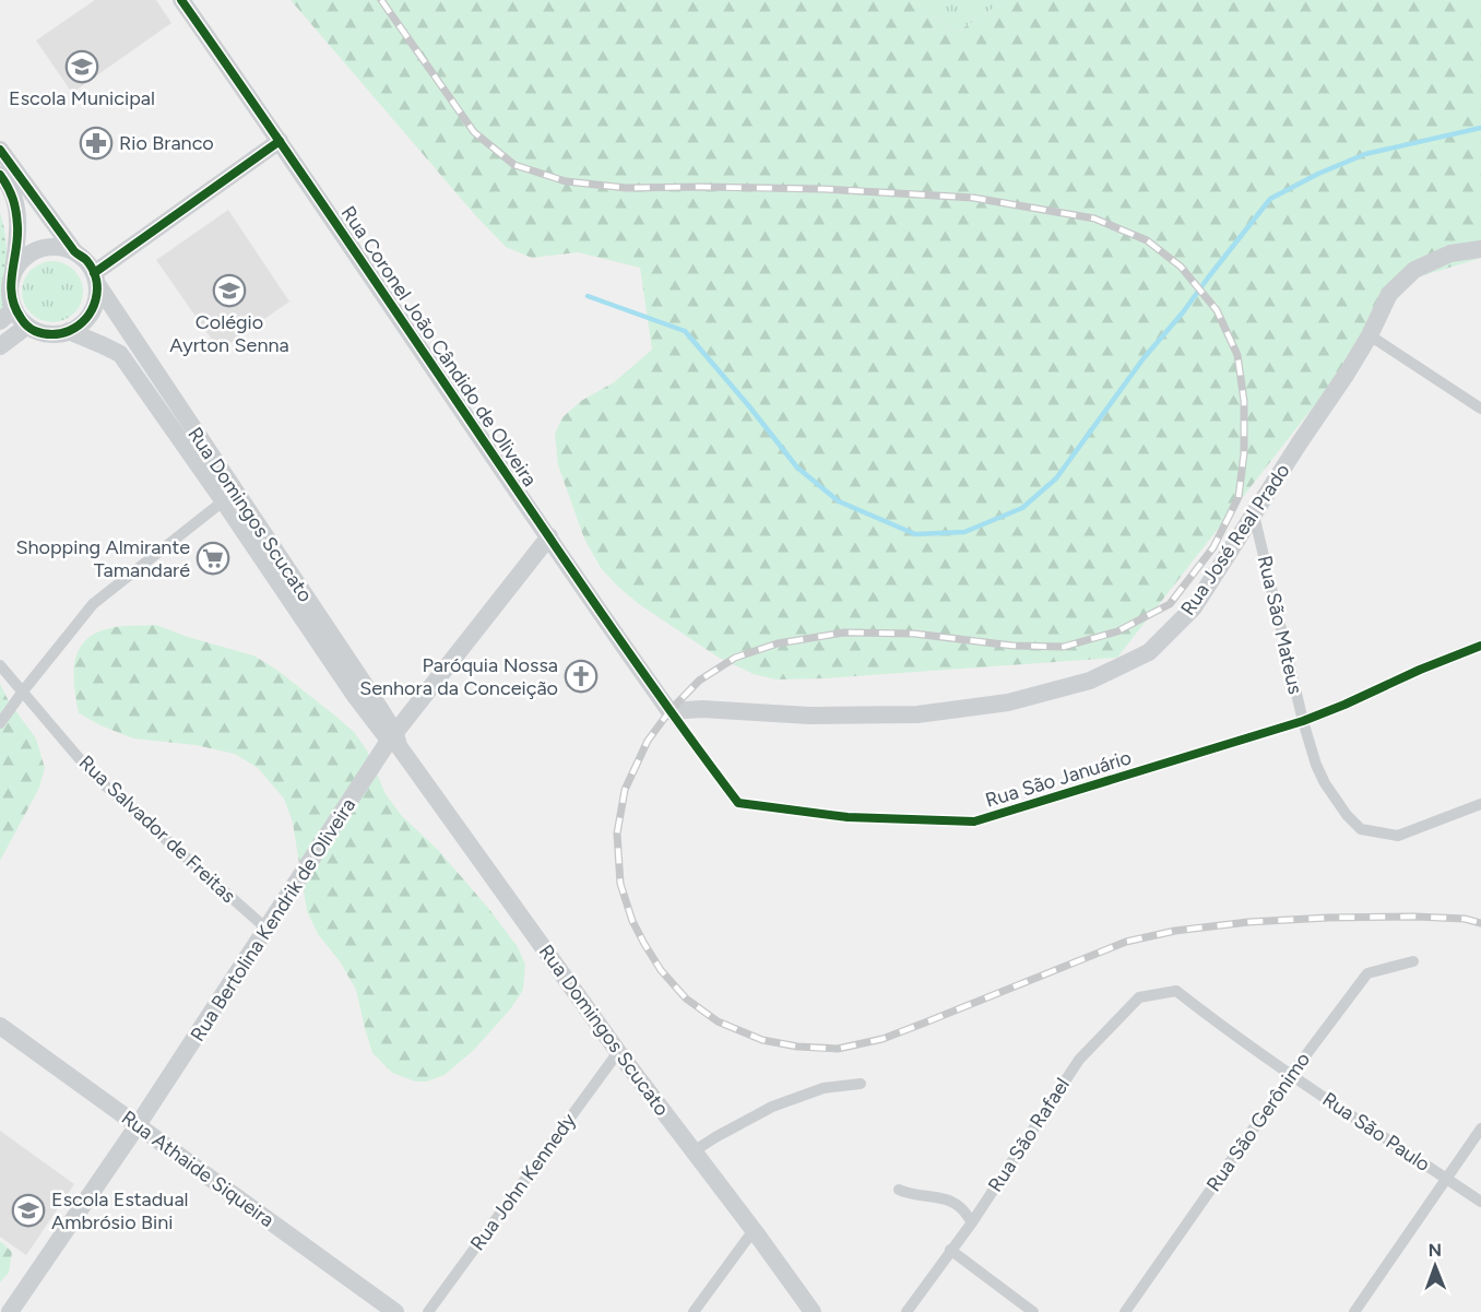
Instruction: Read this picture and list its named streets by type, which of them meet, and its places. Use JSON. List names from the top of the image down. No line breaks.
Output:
{"streets":{"street":["Rua Coronel João Cândido de Oliveira","Rua Domingos Scucato","Rua José Real Prado","Rua São Mateus","Rua São Januário","Rua Salvador de Freitas","Rua Bertolina Kendrik de Oliveira","Rua São Gerônimo","Rua São Paulo","Rua São Rafael","Rua Athaide Siqueira","Rua John Kennedy"]},"crossings":[["Rua Coronel João Cândido de Oliveira","Rua José Real Prado"],["Rua Coronel João Cândido de Oliveira","Rua São Januário"],["Rua Coronel João Cândido de Oliveira","Rua Bertolina Kendrik de Oliveira"],["Rua Domingos Scucato","Rua Bertolina Kendrik de Oliveira"],["Rua Domingos Scucato","Rua John Kennedy"],["Rua José Real Prado","Rua São Mateus"],["Rua José Real Prado","Rua São Januário"],["Rua São Mateus","Rua São Januário"],["Rua Salvador de Freitas","Rua Bertolina Kendrik de Oliveira"],["Rua Bertolina Kendrik de Oliveira","Rua Athaide Siqueira"],["Rua São Gerônimo","Rua São Paulo"],["Rua São Paulo","Rua São Rafael"]],"places":{"school or university":["Escola Municipal","Colégio Ayrton Senna","Escola Estadual Ambrósio Bini"],"pharmacy":["Rio Branco"],"supermarket":["Shopping Almirante Tamandaré"],"church":["Paróquia Nossa Senhora da Conceição"]},"north":"top"}
